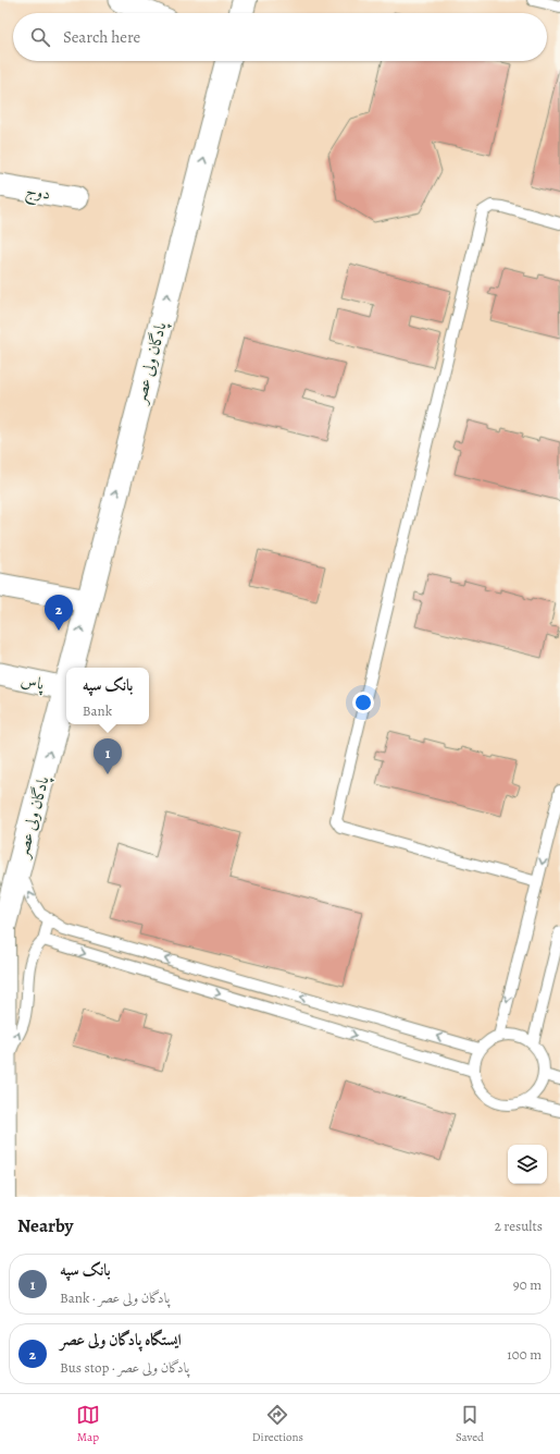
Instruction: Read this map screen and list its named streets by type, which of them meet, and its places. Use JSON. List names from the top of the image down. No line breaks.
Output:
{"streets":{"main road":["پادگان ولی عصر"],"street":["دوج","پاس"]},"one_way":["پادگان ولی عصر"],"page":{"search":"Search here","pins":["2","1"],"popup":["بانک سپه","Bank"],"heading":["Nearby","2 results"],"list":[{"mark":"1","name":"بانک سپه","note":"Bank · پادگان ولی عصر","value":"90 m"},{"mark":"2","name":"ایستگاه پادگان ولی عصر","note":"Bus stop · پادگان ولی عصر","value":"100 m"}],"nav":["Map","Directions","Saved"]}}
